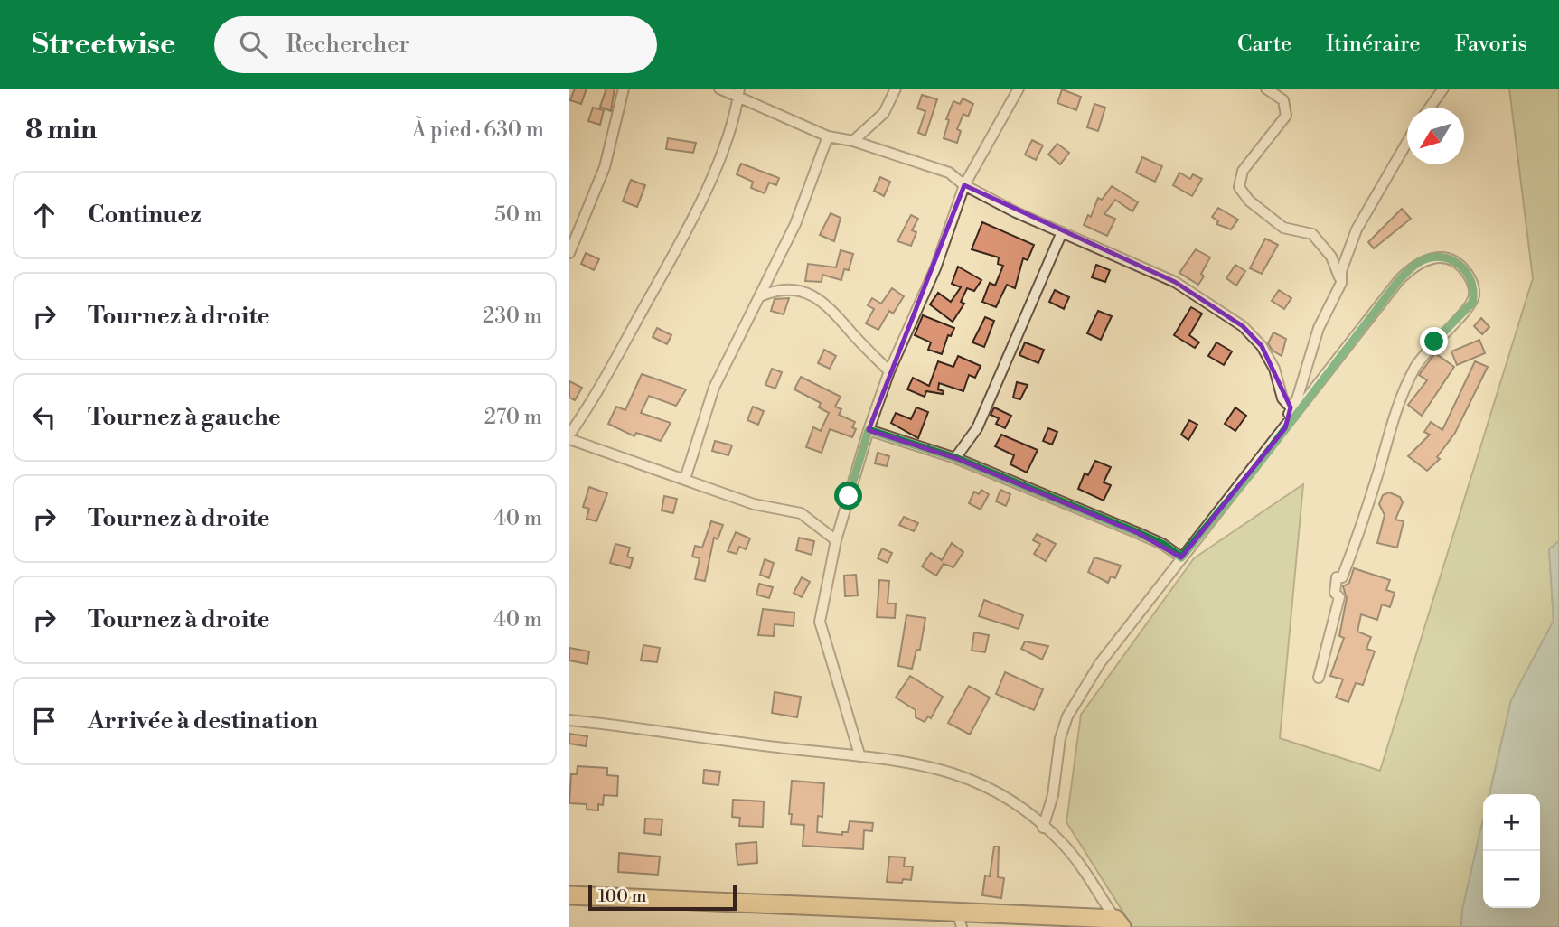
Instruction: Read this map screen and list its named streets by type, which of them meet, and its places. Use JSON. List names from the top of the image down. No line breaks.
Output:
{"scale_bar":"100 m","north":"bottom left","page":{"header":"Streetwise","search":"Rechercher","nav":["Carte","Itinéraire","Favoris"],"heading":["8 min","À pied · 630 m"],"list":[["Continuez","50 m"],["Tournez à droite","230 m"],["Tournez à gauche","270 m"],["Tournez à droite","40 m"],["Tournez à droite","40 m"],"Arrivée à destination"],"map_buttons":["+","−"],"scale":"100 m"}}
